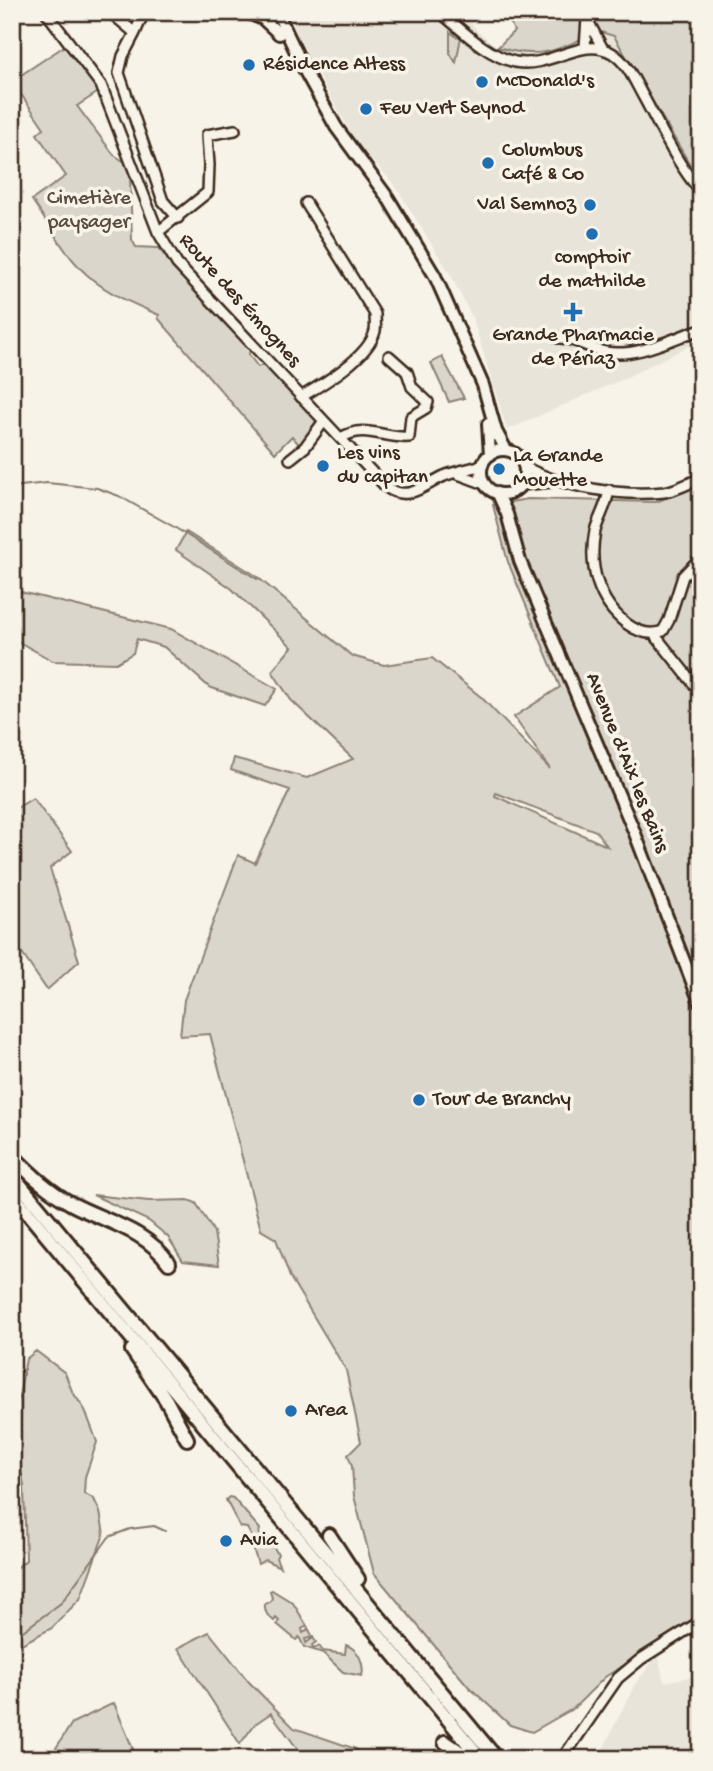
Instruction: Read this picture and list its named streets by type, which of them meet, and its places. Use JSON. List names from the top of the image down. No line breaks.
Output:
{"streets":{"main road":["Avenue d'Aix les Bains"],"street":["Route des Émognes"]},"crossings":[["Route des Émognes","Avenue d'Aix les Bains"]],"parks":["Cimetière paysager"],"places":{"other":["Résidence Altess","McDonald's","Feu Vert Seynod","Columbus Café & Co","Val Semnoz","comptoir de mathilde","Les vins du capitan","La Grande Mouette","Tour de Branchy","Area","Avia"],"health":["Grande Pharmacie de Périaz"]}}
